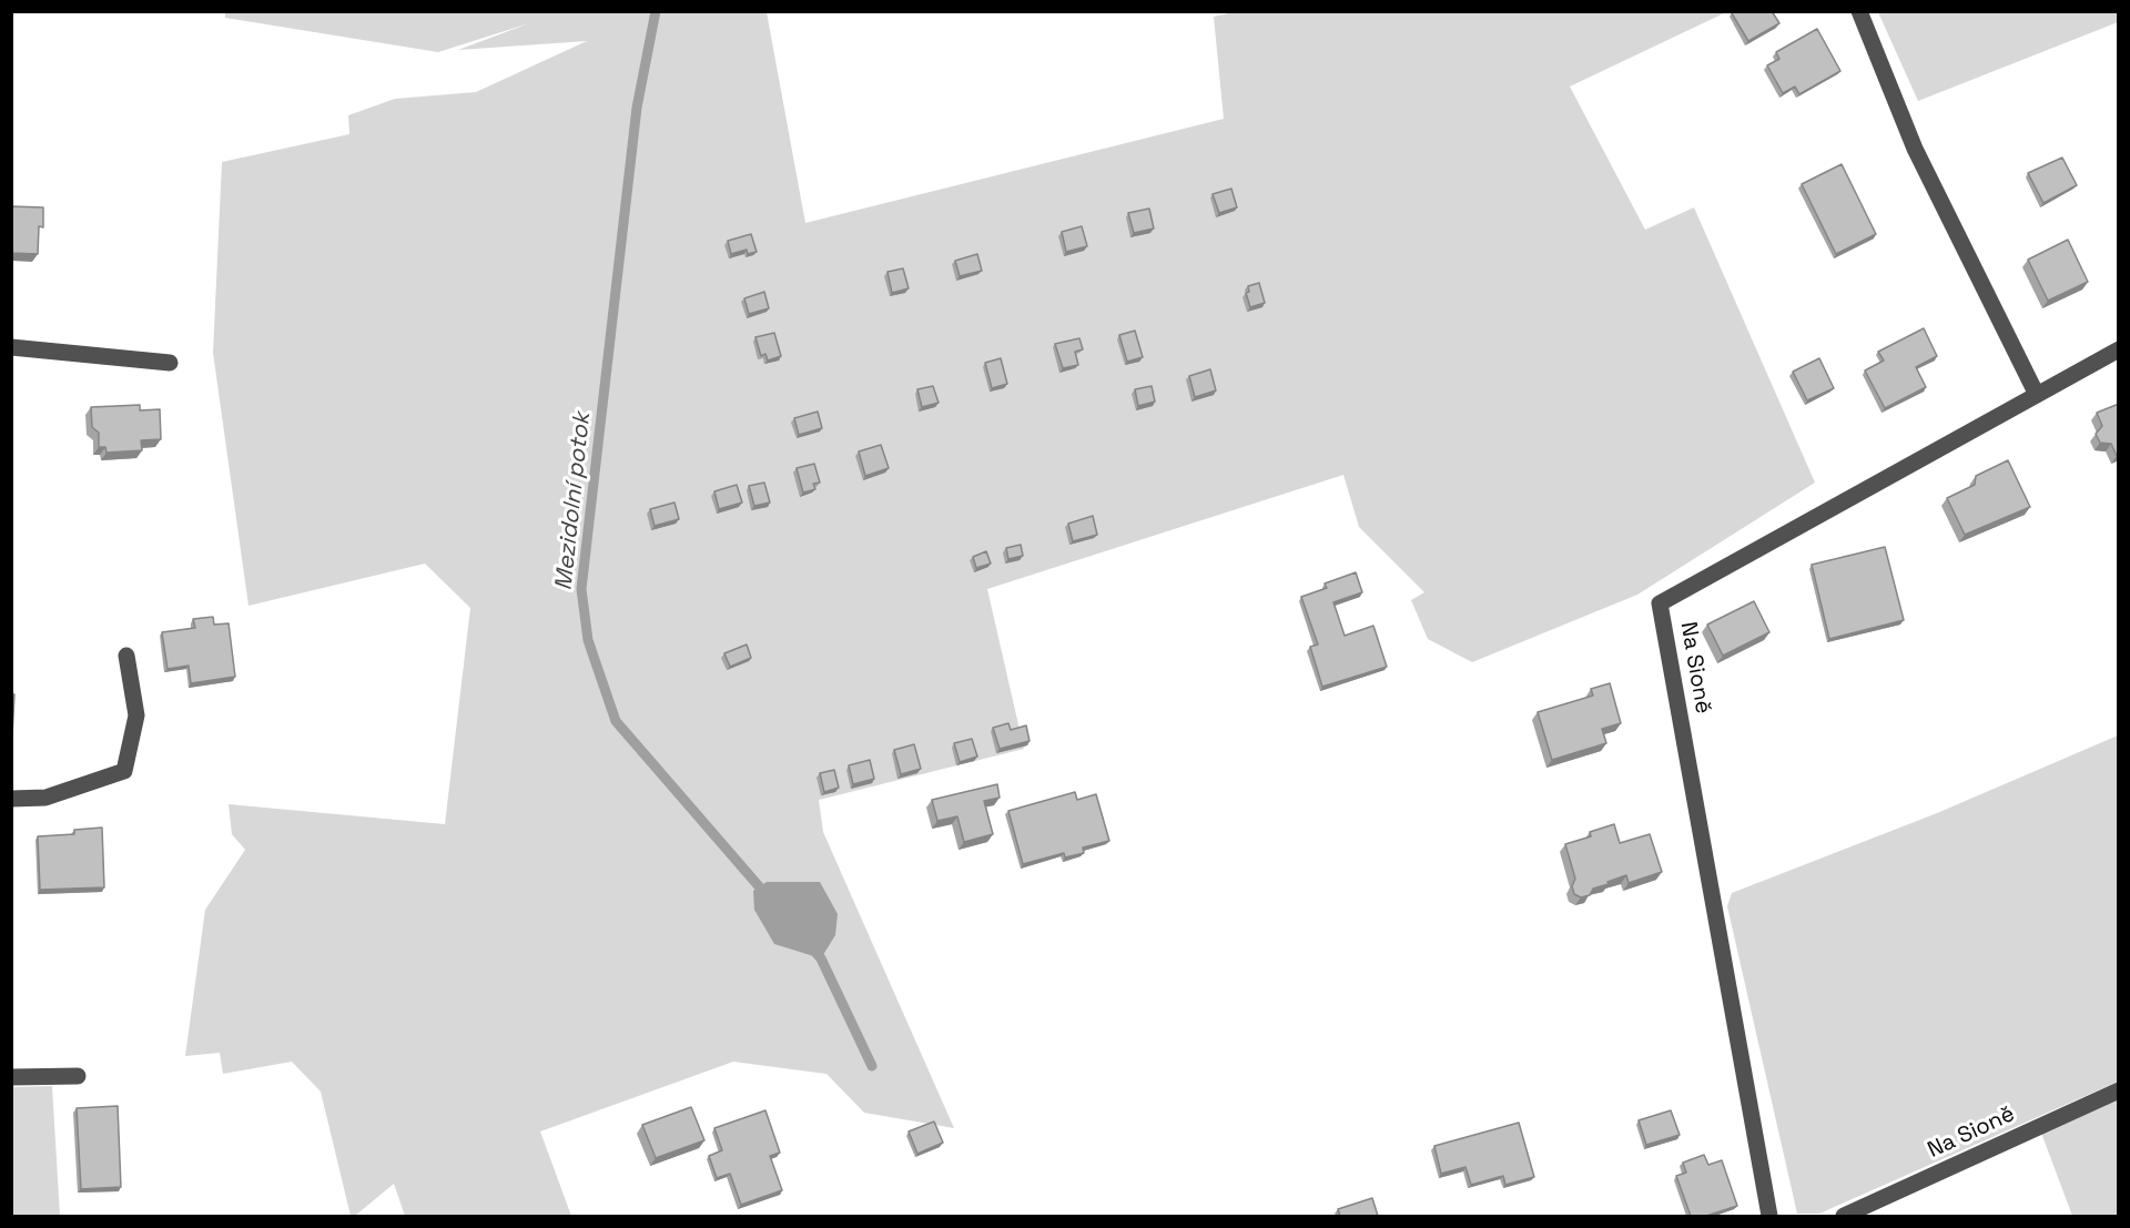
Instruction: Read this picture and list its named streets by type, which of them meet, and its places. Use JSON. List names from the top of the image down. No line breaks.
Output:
{"streets":{"street":["Na Sioně"]},"water":["Mezidolní potok"]}
